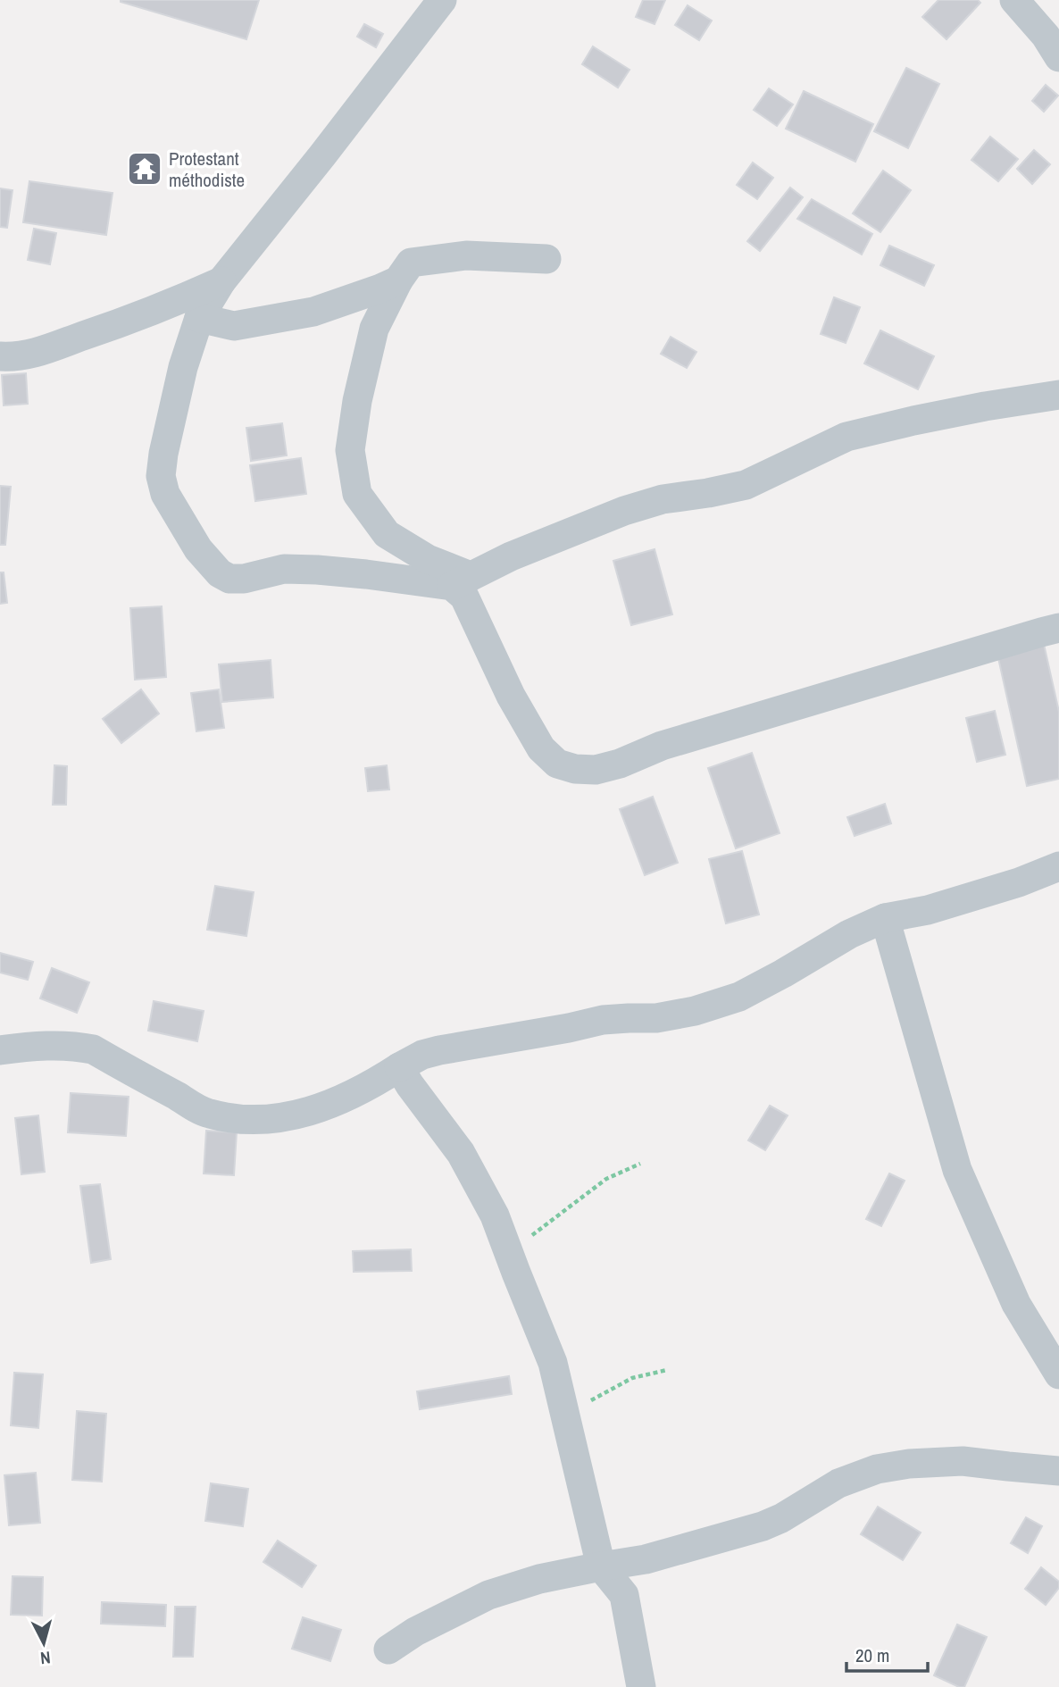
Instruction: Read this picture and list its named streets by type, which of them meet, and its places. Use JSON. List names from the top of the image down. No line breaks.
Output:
{"places":{"temple":["Protestant méthodiste"]},"scale_bar":"20 m","north":"bottom"}
